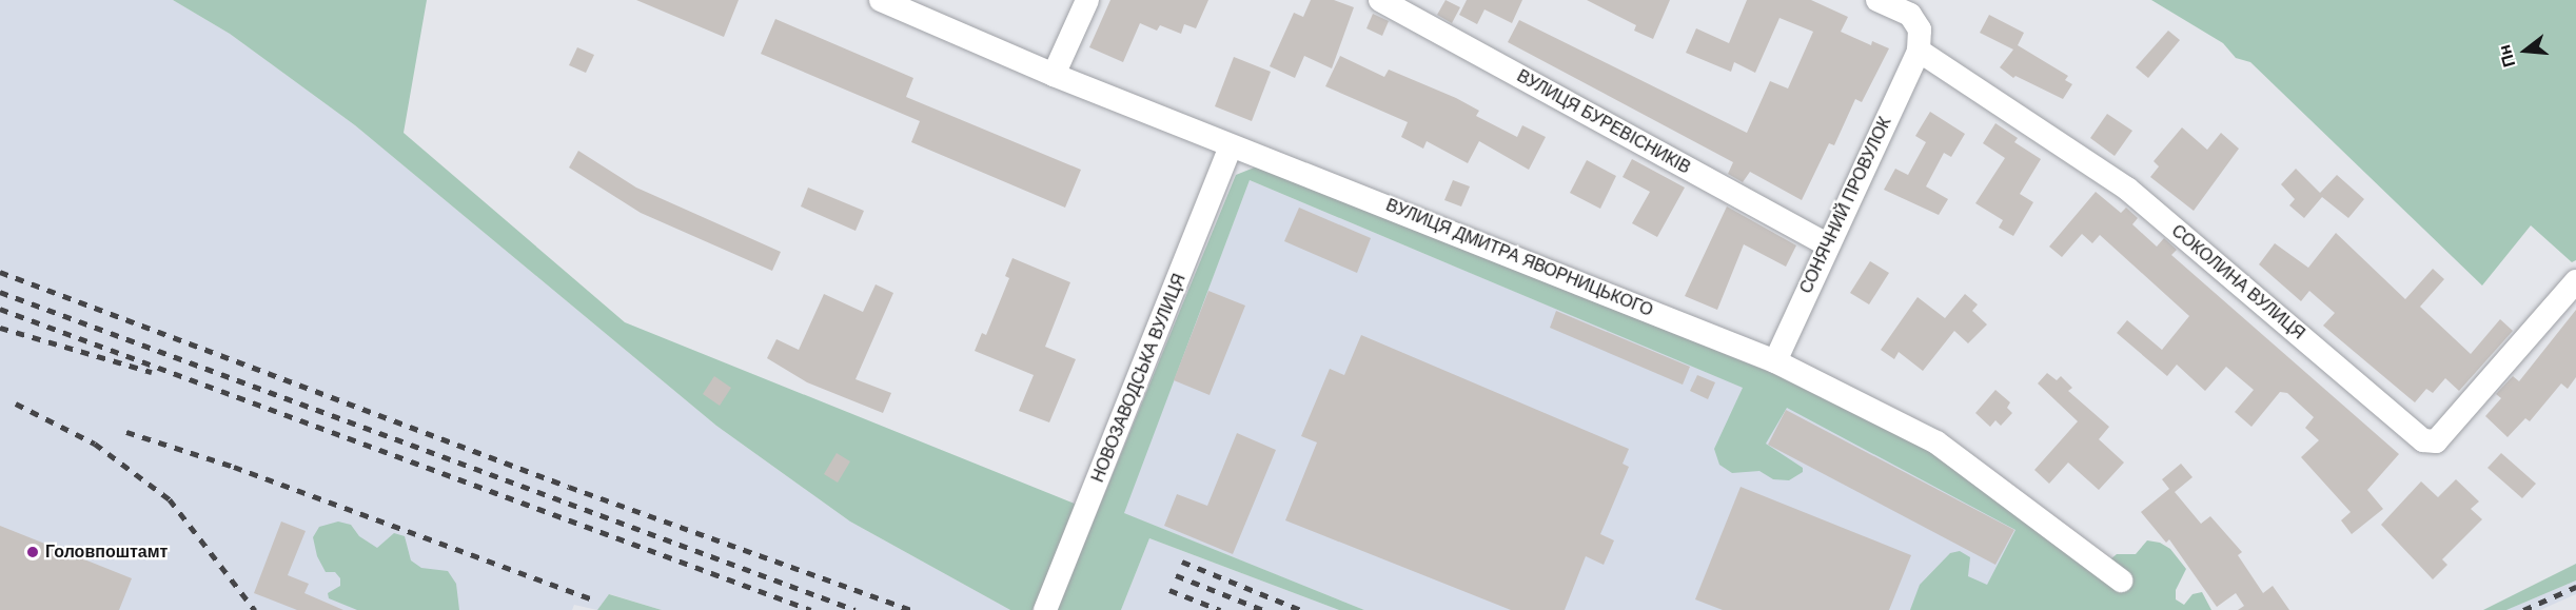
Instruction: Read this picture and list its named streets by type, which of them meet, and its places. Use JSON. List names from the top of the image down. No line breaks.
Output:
{"streets":{"street":["ВУЛИЦЯ БУРЕВІСНИКІВ","СОНЯЧНИЙ ПРОВУЛОК","ВУЛИЦЯ ДМИТРА ЯВОРНИЦЬКОГО","СОКОЛИНА ВУЛИЦЯ","НОВОЗАВОДСЬКА ВУЛИЦЯ"]},"crossings":[["ВУЛИЦЯ БУРЕВІСНИКІВ","СОНЯЧНИЙ ПРОВУЛОК"],["СОНЯЧНИЙ ПРОВУЛОК","ВУЛИЦЯ ДМИТРА ЯВОРНИЦЬКОГО"],["СОНЯЧНИЙ ПРОВУЛОК","СОКОЛИНА ВУЛИЦЯ"],["ВУЛИЦЯ ДМИТРА ЯВОРНИЦЬКОГО","НОВОЗАВОДСЬКА ВУЛИЦЯ"]],"places":["Головпоштамт"],"north":"left"}
